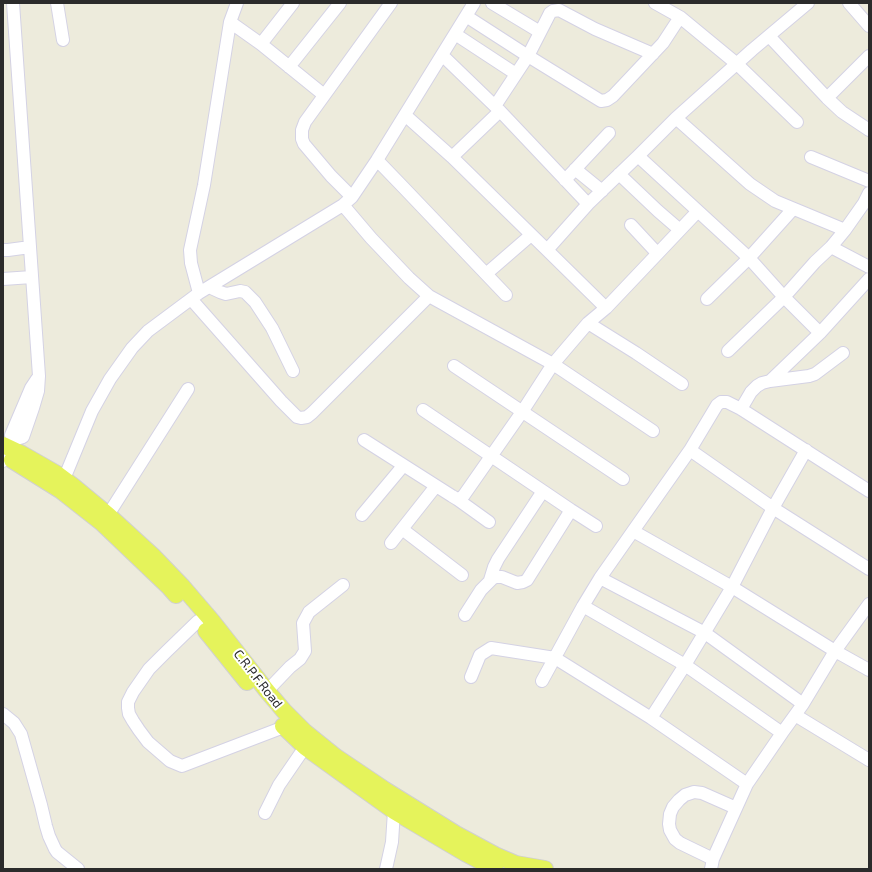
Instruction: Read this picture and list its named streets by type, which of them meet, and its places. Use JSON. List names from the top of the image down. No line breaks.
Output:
{"streets":{"main road":["C.R.P.F.Road"]}}
